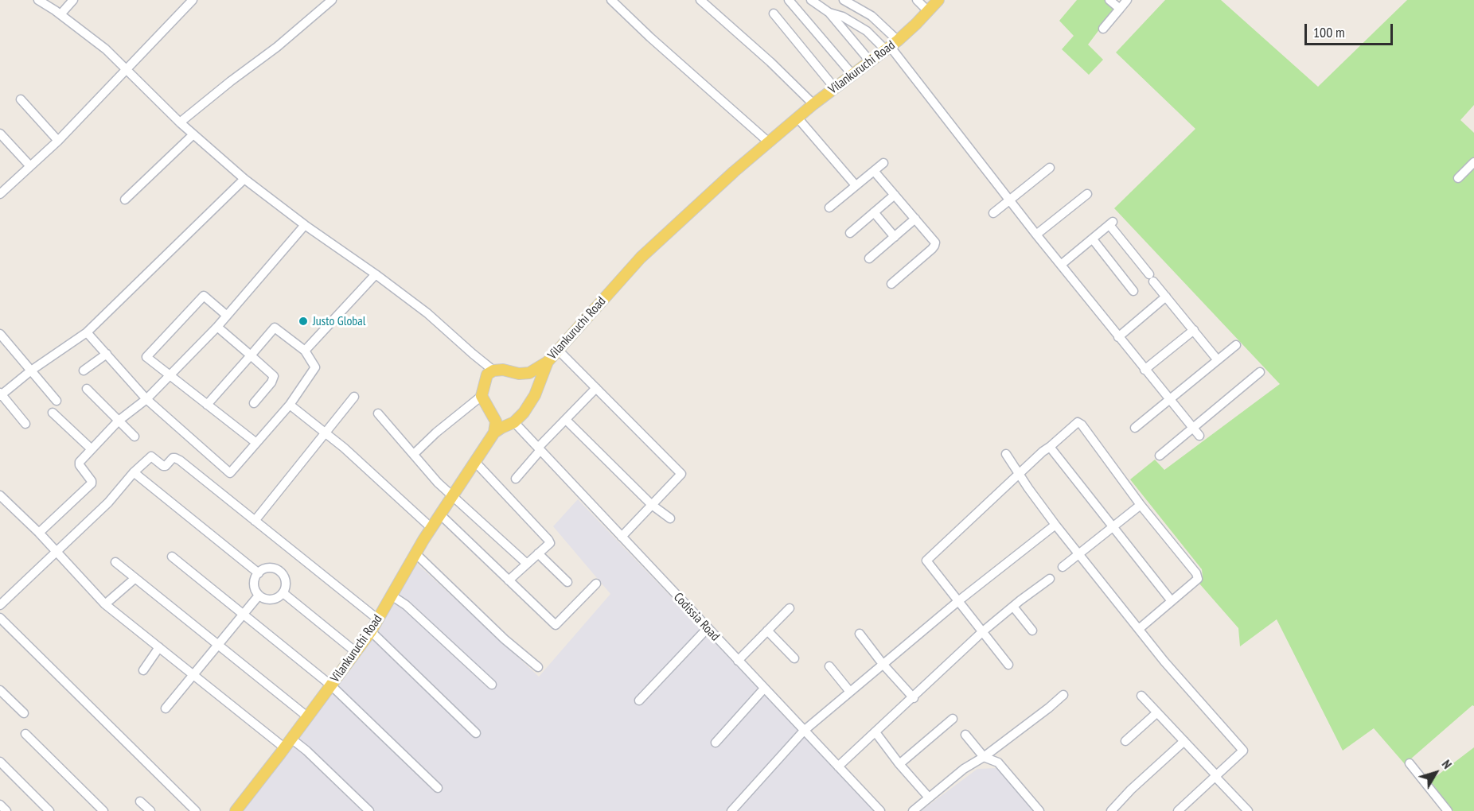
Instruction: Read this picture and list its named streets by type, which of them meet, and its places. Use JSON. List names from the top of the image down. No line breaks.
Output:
{"streets":{"main road":["Vilankuruchi Road"],"street":["Codissia Road"]},"places":["Justo Global"],"scale_bar":"100 m","north":"top right"}
